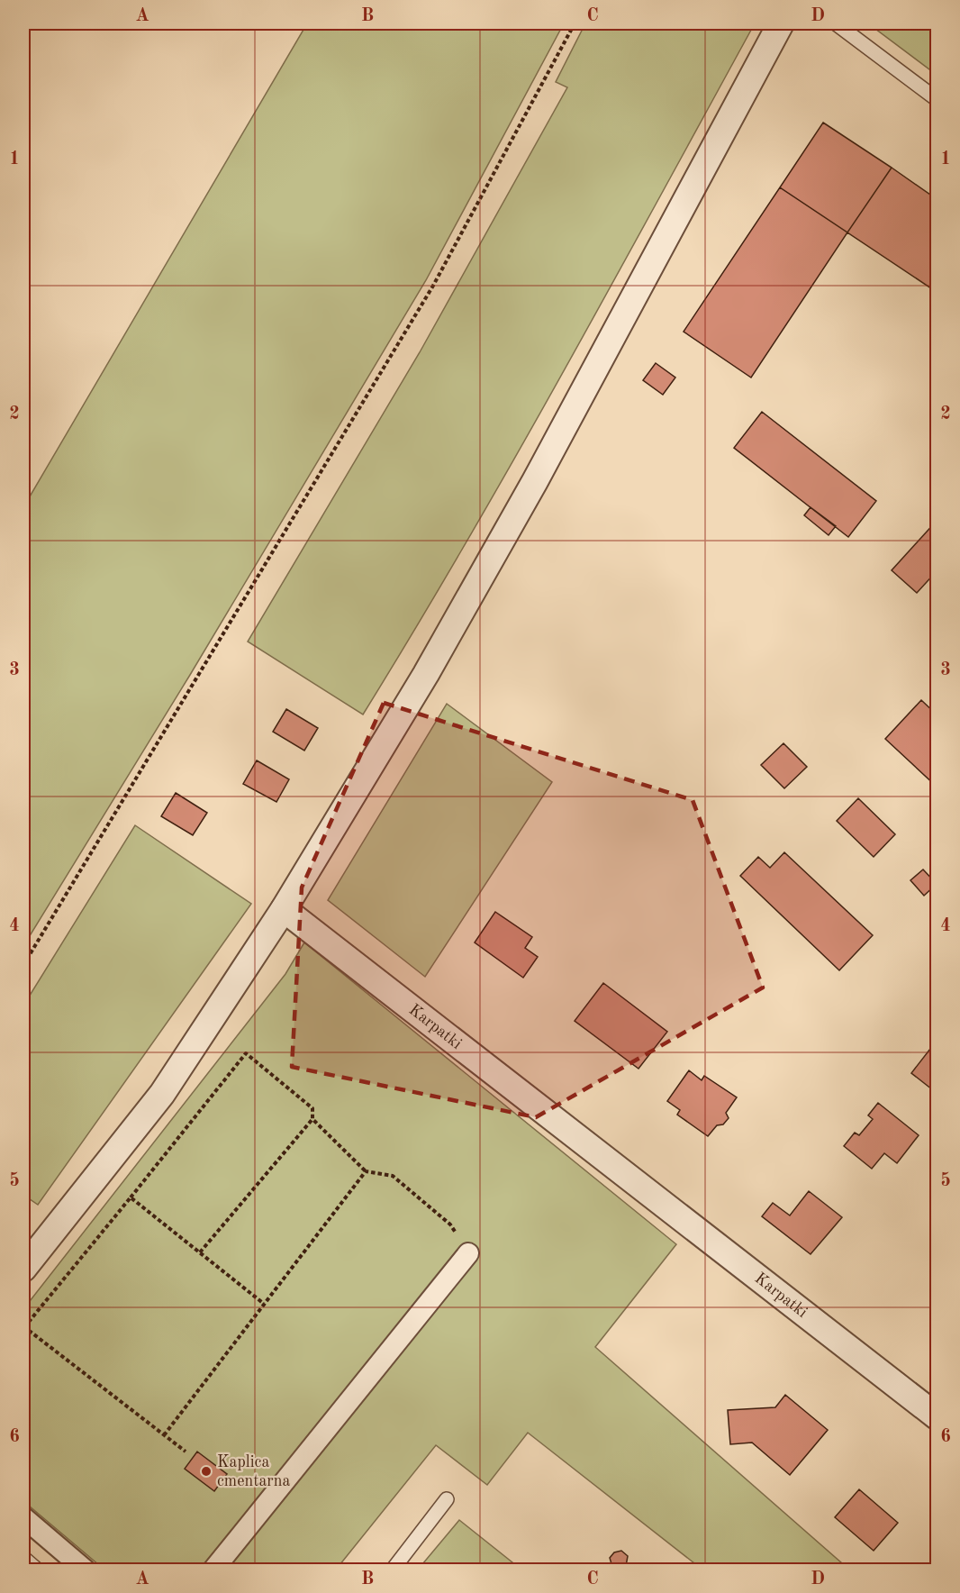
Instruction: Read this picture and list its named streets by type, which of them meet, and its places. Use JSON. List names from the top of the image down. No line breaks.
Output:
{"streets":{"street":["Karpatki"]},"places":["Kaplica cmentarna"],"grid":{"columns":["A","B","C","D"],"rows":["1","2","3","4","5","6"]}}
